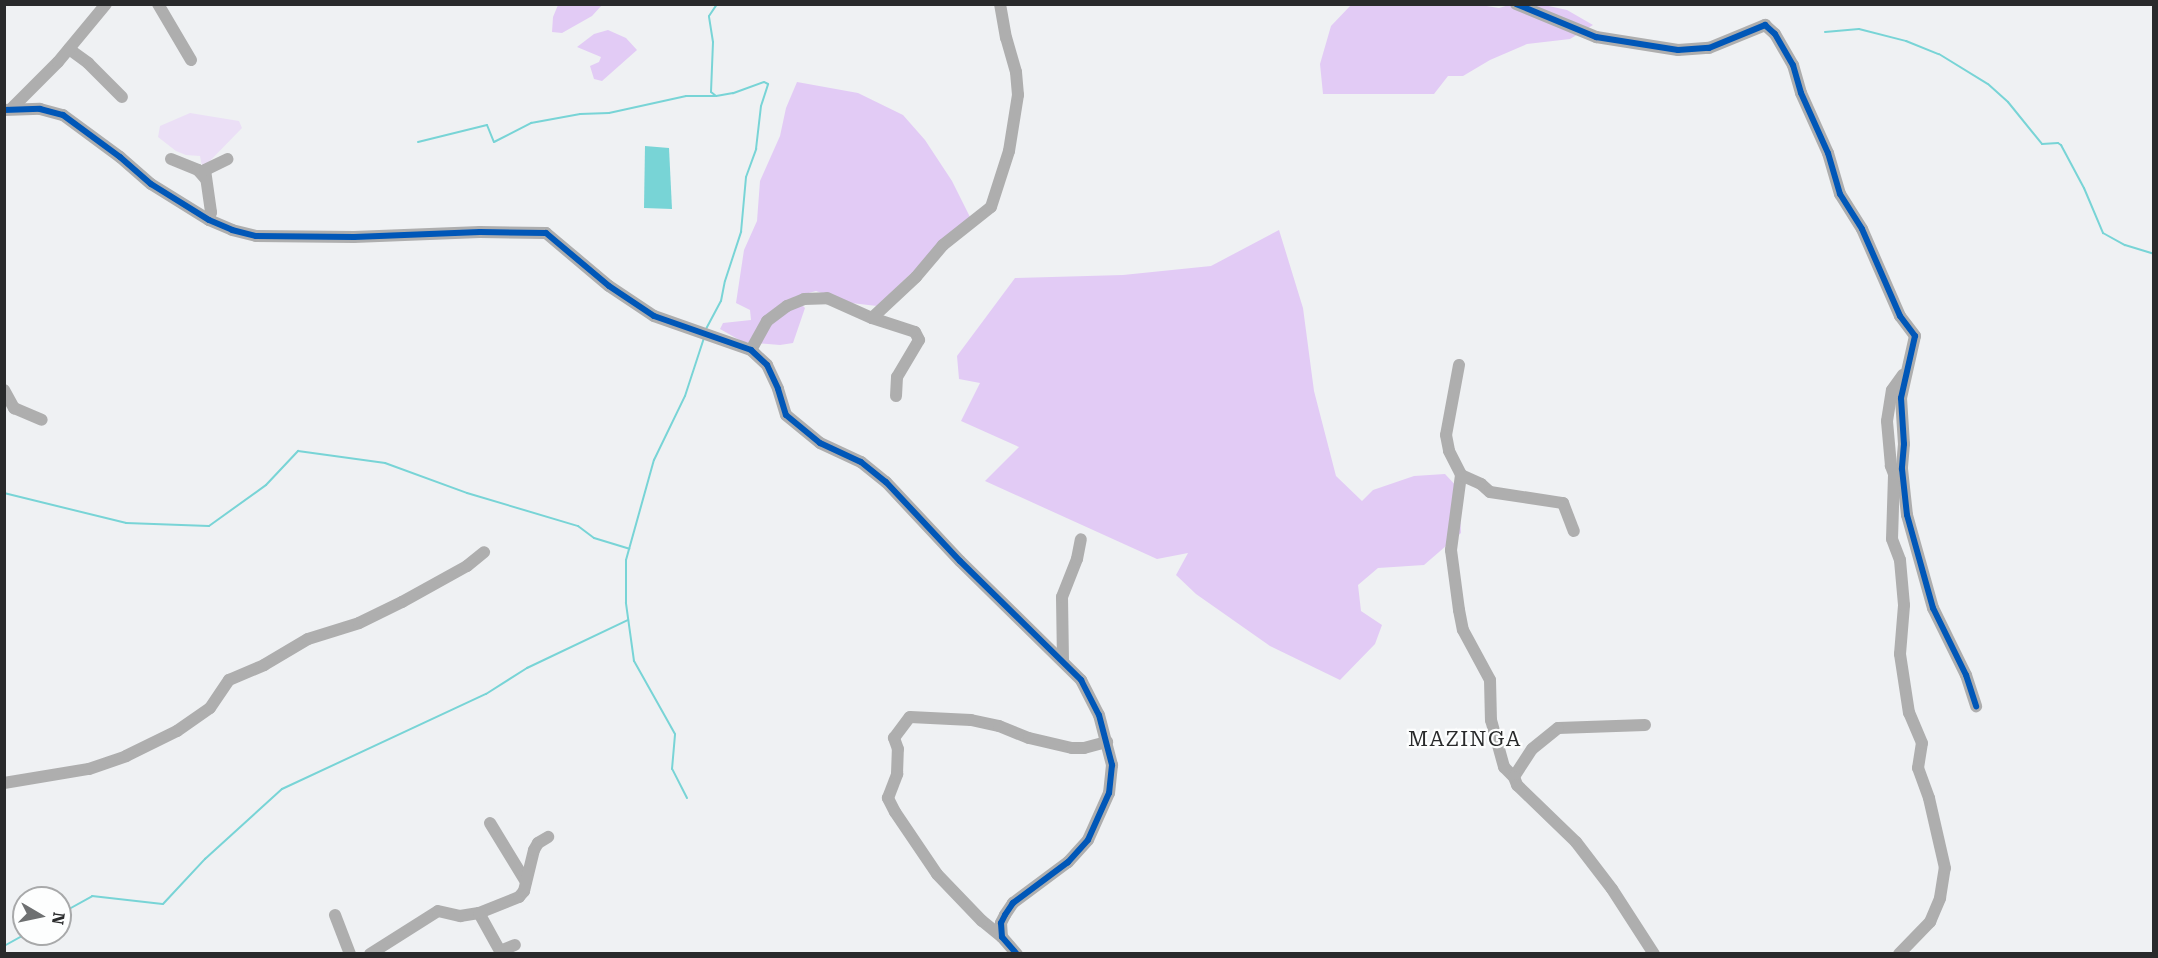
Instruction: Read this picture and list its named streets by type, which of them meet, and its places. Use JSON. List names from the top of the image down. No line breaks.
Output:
{"districts":["MAZINGA"],"north":"right"}
